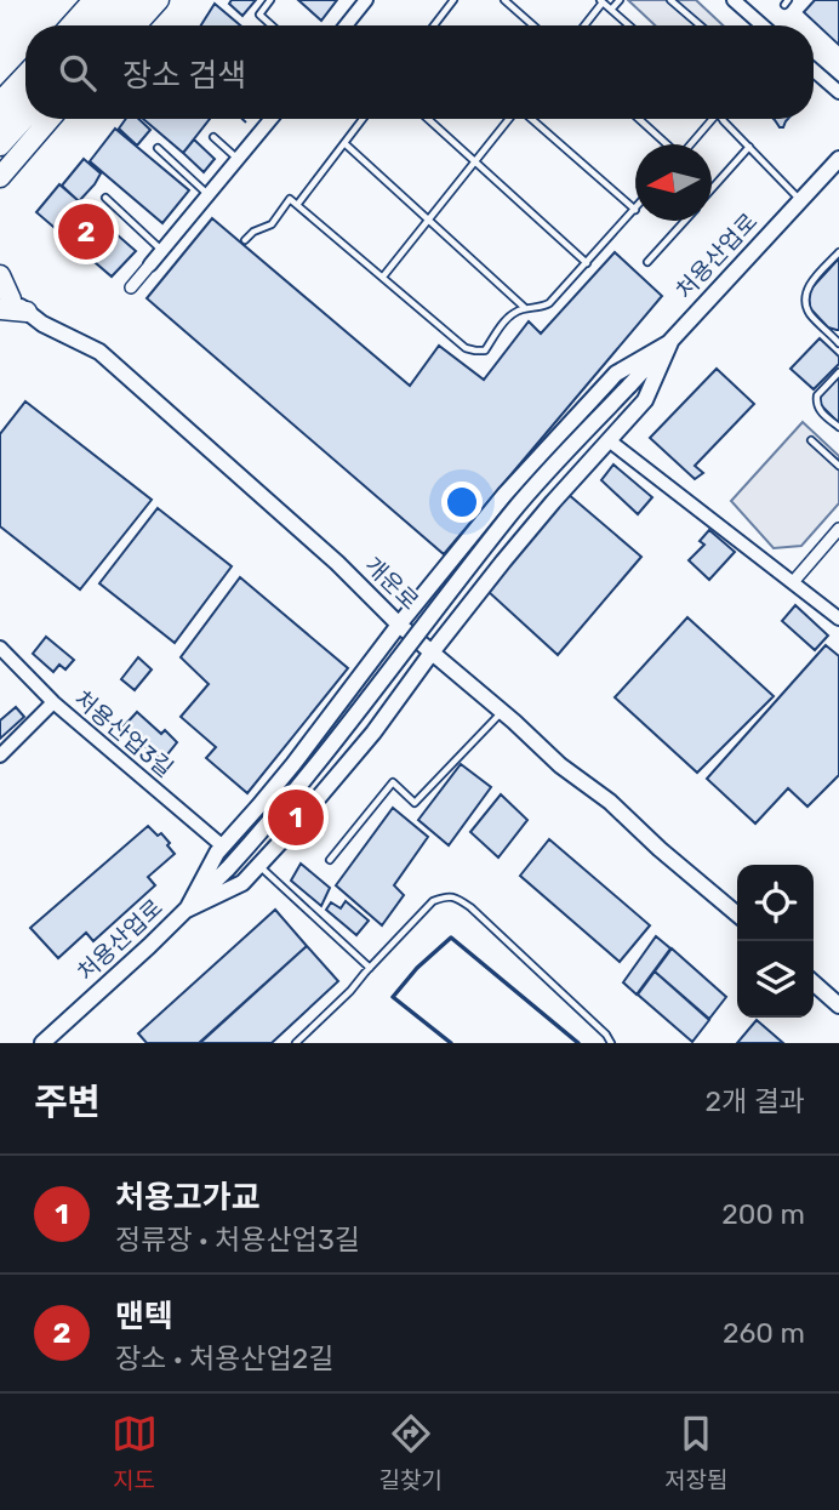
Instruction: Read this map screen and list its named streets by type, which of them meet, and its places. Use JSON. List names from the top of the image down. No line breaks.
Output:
{"streets":{"main road":["처용산업로","개운로"],"street":["처용산업3길"]},"north":"left","page":{"search":"장소 검색","pins":["2","1"],"heading":["주변","2개 결과"],"list":[{"mark":"1","name":"처용고가교","note":"정류장 · 처용산업3길","value":"200 m"},{"mark":"2","name":"맨텍","note":"장소 · 처용산업2길","value":"260 m"}],"nav":["지도","길찾기","저장됨"]}}
